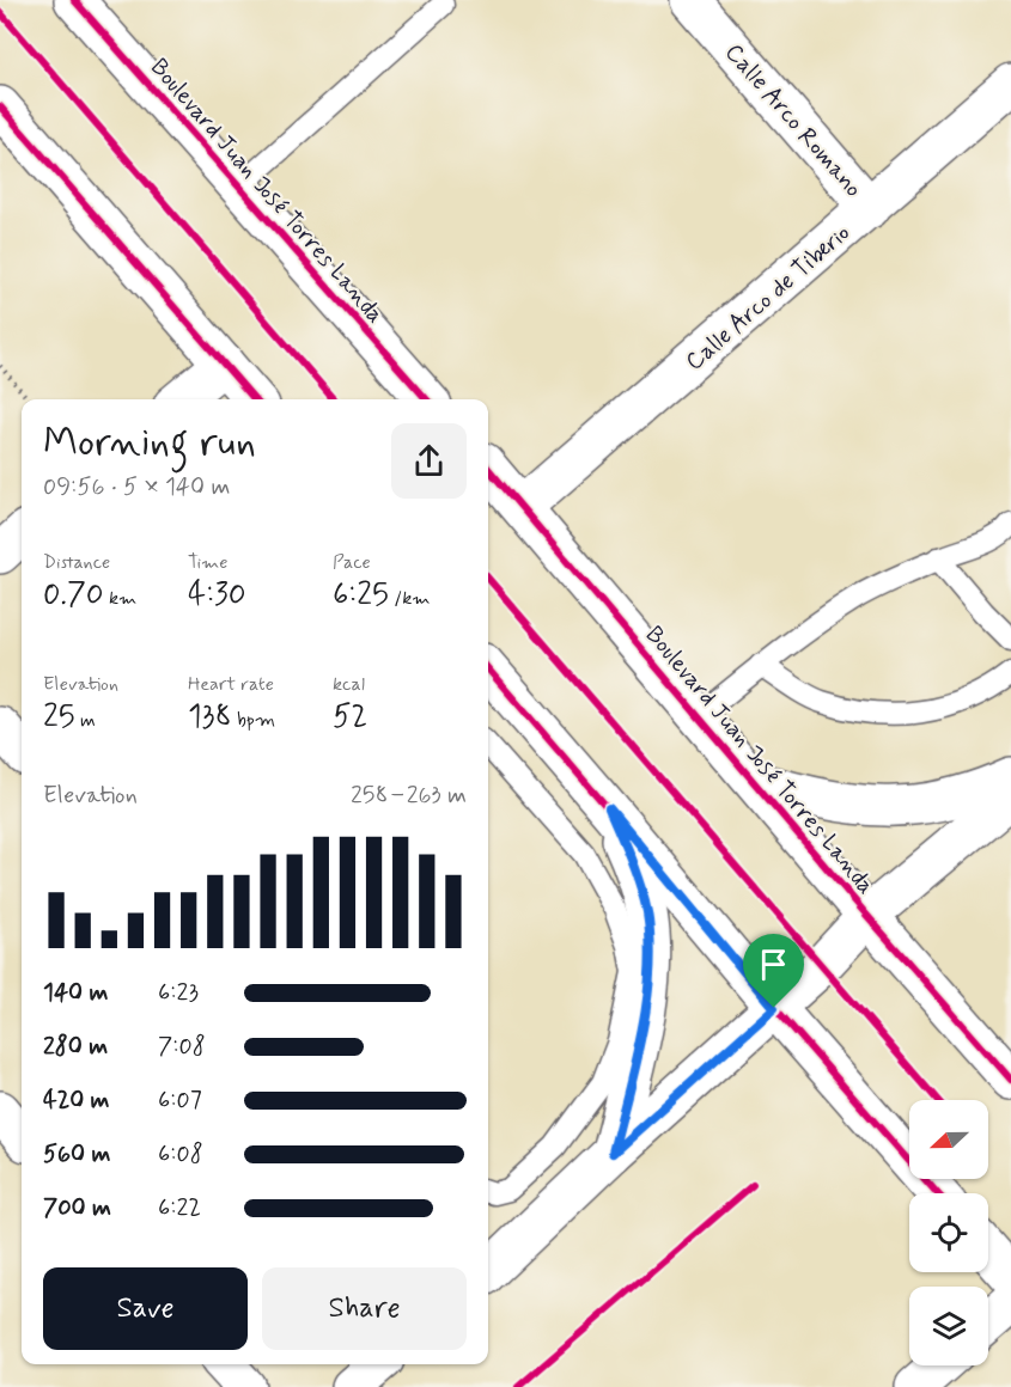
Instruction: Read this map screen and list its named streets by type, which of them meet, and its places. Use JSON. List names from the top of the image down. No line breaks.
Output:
{"streets":{"main road":["Calle Arco Romano","Boulevard Juan José Torres Landa","Calle Arco de Tiberio"]},"crossings":[["Calle Arco Romano","Calle Arco de Tiberio"],["Boulevard Juan José Torres Landa","Calle Arco de Tiberio"]],"north":"left","page":{"heading":["Morning run","09:56 · 5 × 140 m"],"stats":[["Distance","0.70 km"],["Time","4:30"],["Pace","6:25 /km"],["Elevation","25 m"],["Heart rate","138 bpm"],["kcal","52"]],"chart":["Elevation","258–263 m"],"list":[{"name":"140 m","note":"6:23"},{"name":"280 m","note":"7:08"},{"name":"420 m","note":"6:07"},{"name":"560 m","note":"6:08"},{"name":"700 m","note":"6:22"}],"buttons":["Save","Share"]}}
